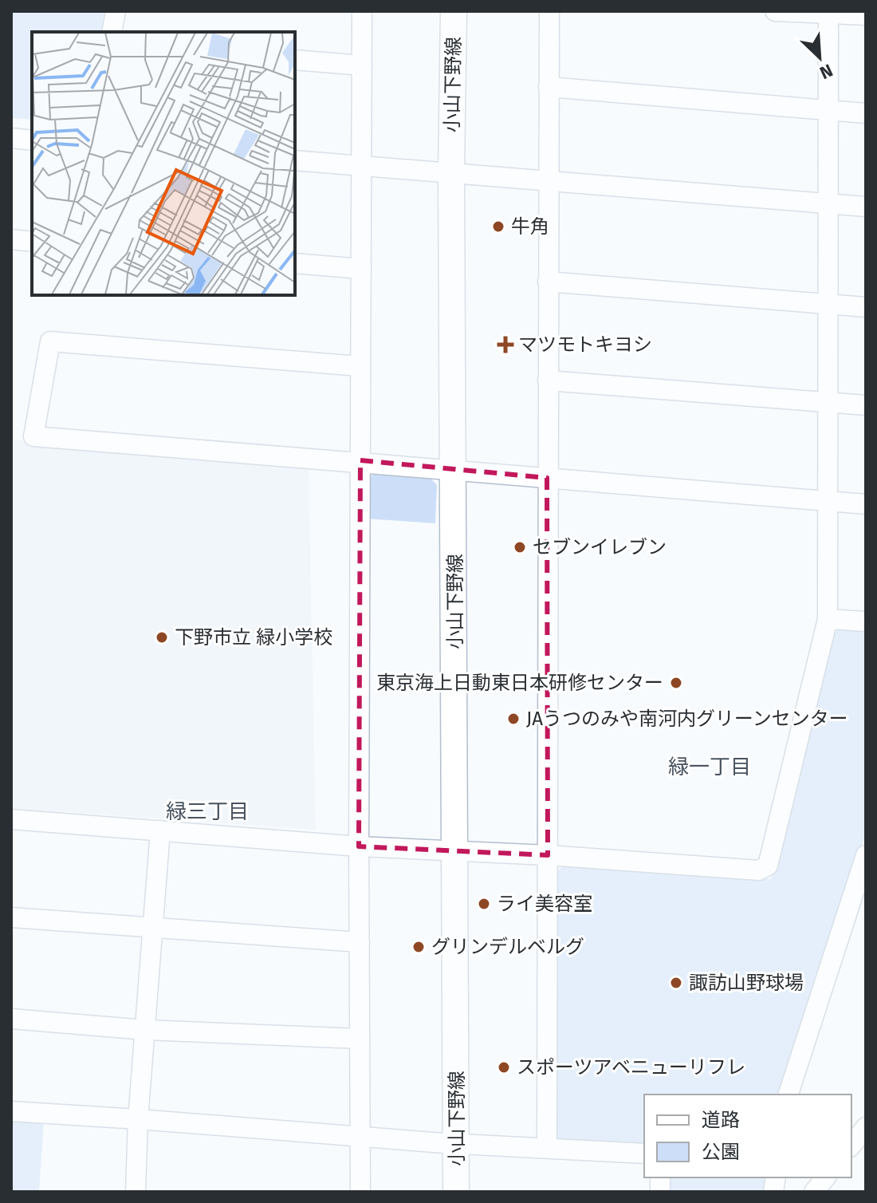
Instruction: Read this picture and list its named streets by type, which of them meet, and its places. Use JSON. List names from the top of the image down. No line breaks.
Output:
{"streets":{"main road":["小山下野線"]},"districts":["緑一丁目","緑三丁目"],"places":{"other":["牛角","セブンイレブン","下野市立 緑小学校","東京海上日動東日本研修センター","JAうつのみや南河内グリーンセンター","ライ美容室","グリンデルベルグ","諏訪山野球場","スポーツアベニューリフレ"],"health":["マツモトキヨシ"]},"legend":["道路","公園"],"north":"bottom right"}
